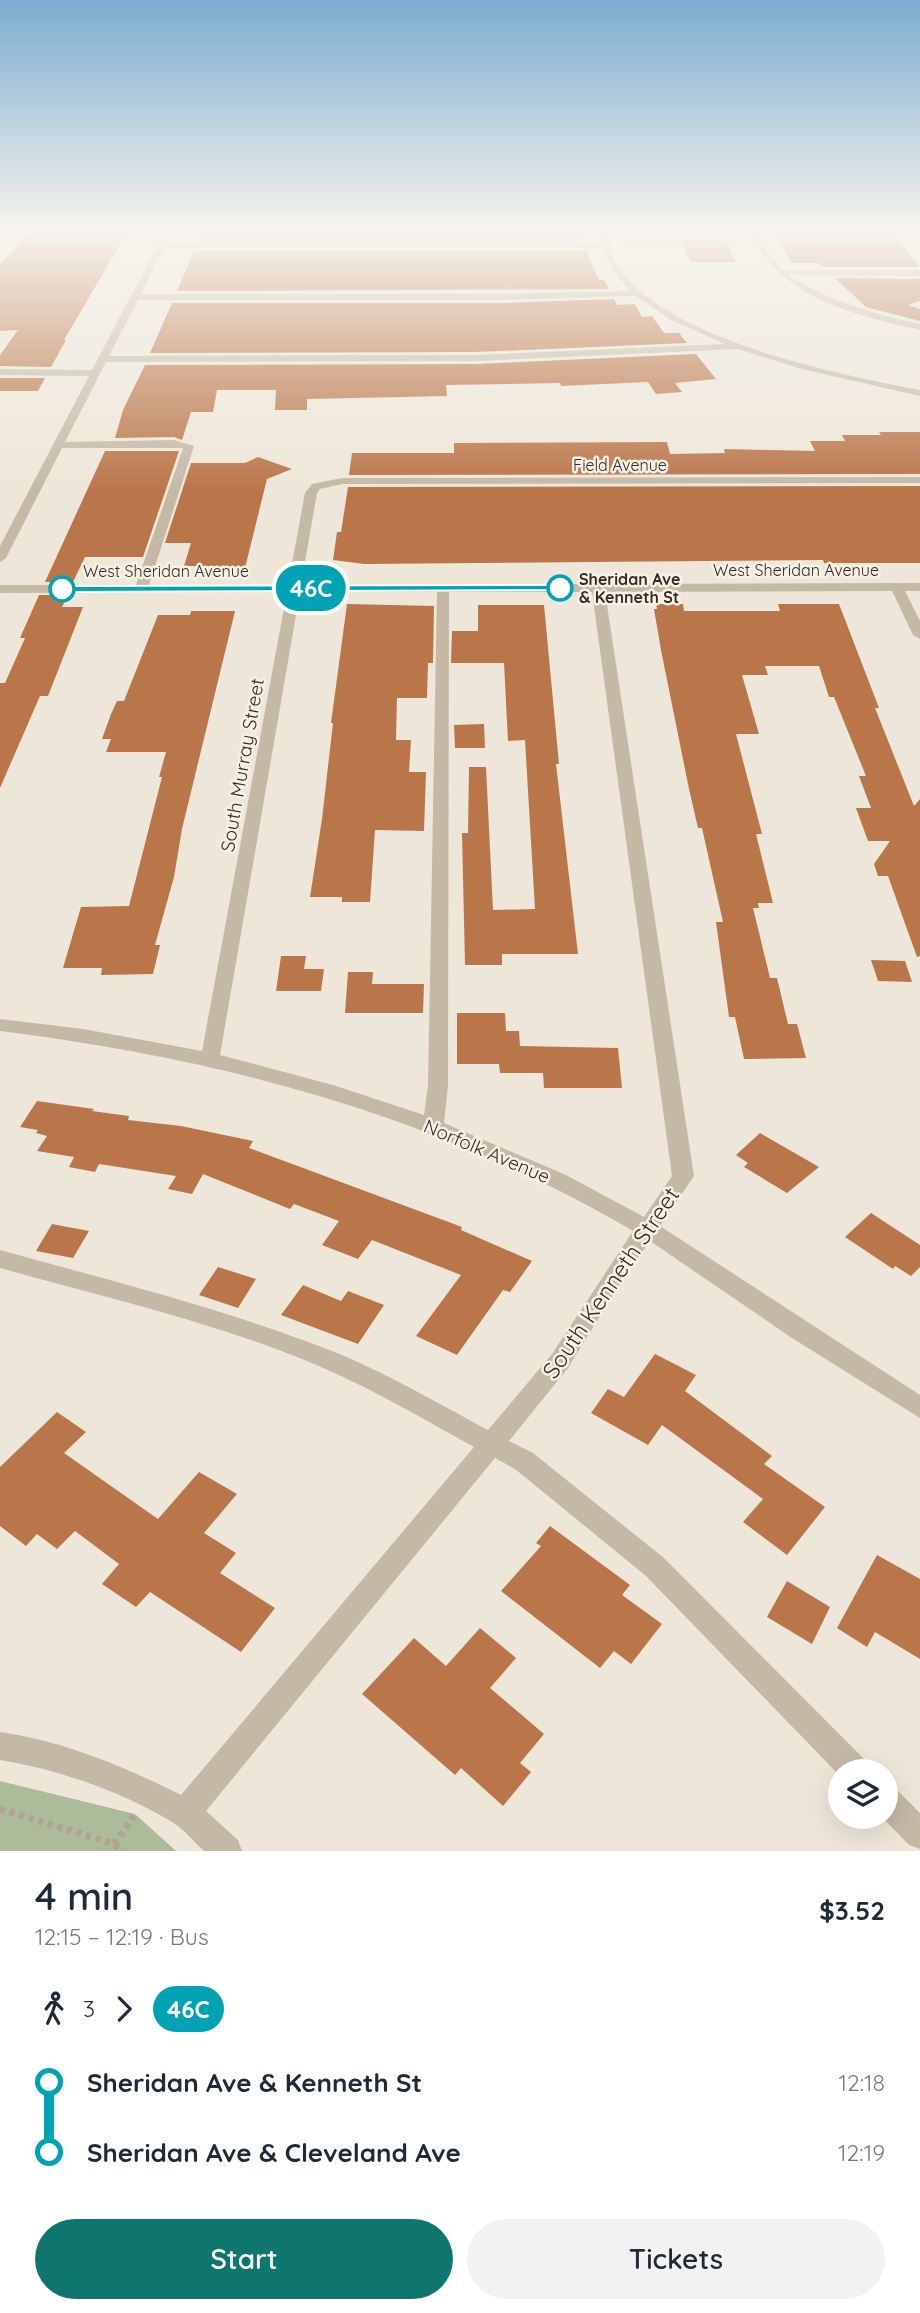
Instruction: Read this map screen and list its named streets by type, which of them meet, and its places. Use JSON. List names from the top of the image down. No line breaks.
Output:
{"streets":{"street":["Field Avenue","West Sheridan Avenue","South Murray Street","Norfolk Avenue","South Kenneth Street"]},"crossings":[["Field Avenue","South Murray Street"],["West Sheridan Avenue","South Murray Street"],["West Sheridan Avenue","South Kenneth Street"],["South Murray Street","Norfolk Avenue"],["Norfolk Avenue","South Kenneth Street"]],"places":["Sheridan Ave & Kenneth St"],"lines":["bus line 46C"],"page":{"on_map":"46C","heading":["4 min","12:15 – 12:19 · Bus","$3.52"],"legs":["3","46C"],"list":[{"name":"Sheridan Ave & Kenneth St","value":"12:18"},{"name":"Sheridan Ave & Cleveland Ave","value":"12:19"}],"buttons":["Start","Tickets"]}}
